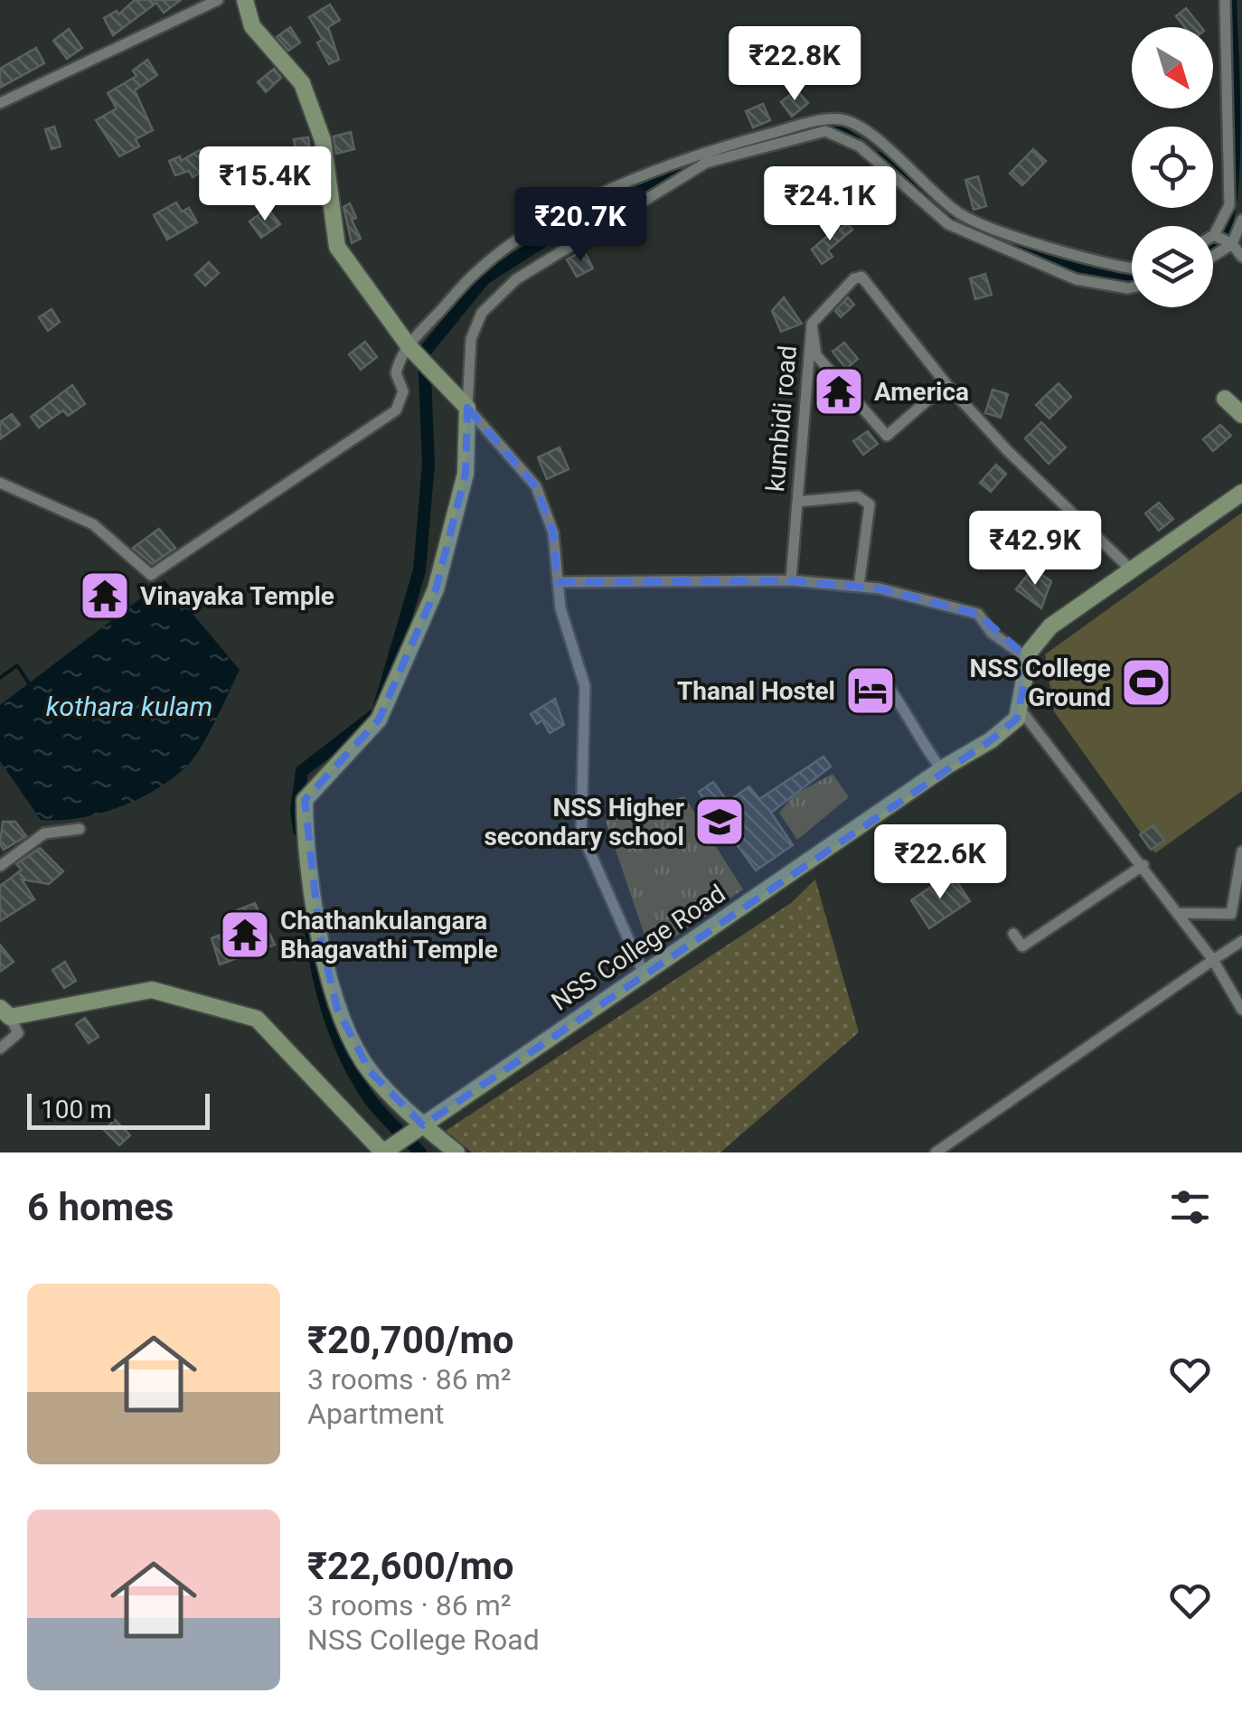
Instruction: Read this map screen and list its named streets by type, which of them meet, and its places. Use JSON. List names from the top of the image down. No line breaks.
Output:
{"streets":{"main road":["NSS College Road"],"street":["kumbidi road"]},"water":["kothara kulam"],"places":{"temple":["America","Vinayaka Temple","Chathankulangara Bhagavathi Temple"],"sports":["NSS College Ground"],"hotel":["Thanal Hostel"],"school or university":["NSS Higher secondary school"]},"scale_bar":"100 m","north":"bottom right","page":{"price":["₹22.8K","₹15.4K","₹24.1K","₹20.7K","₹42.9K","₹22.6K"],"scale":"100 m","heading":"6 homes","list":[{"name":"₹20,700/mo","note":"3 rooms · 86 m² · Apartment"},{"name":"₹22,600/mo","note":"3 rooms · 86 m² · NSS College Road"}]}}
